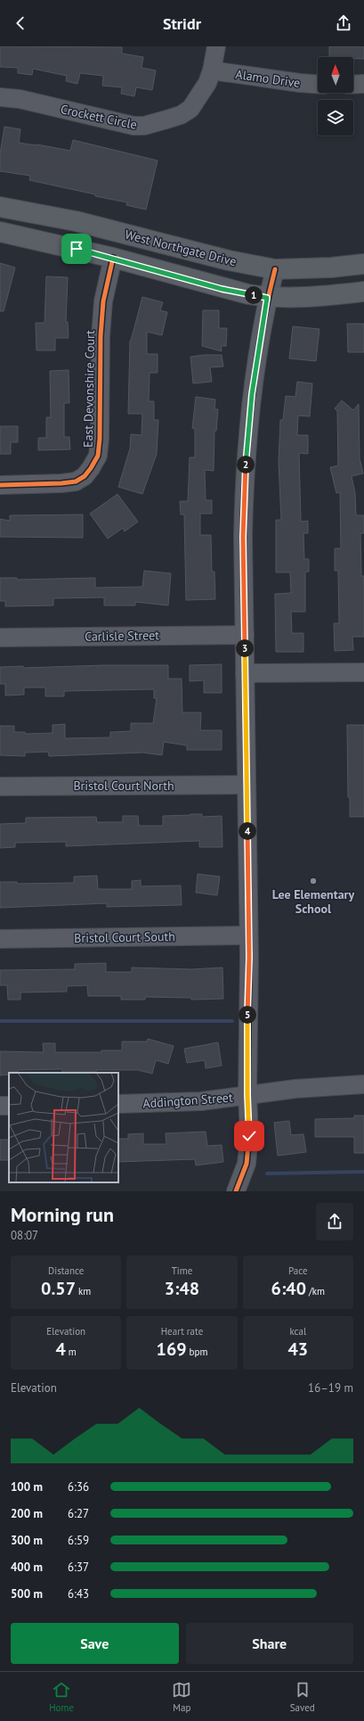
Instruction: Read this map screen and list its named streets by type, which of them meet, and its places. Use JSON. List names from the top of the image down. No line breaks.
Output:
{"streets":{"main road":["West Northgate Drive"],"street":["Alamo Drive","Crockett Circle","East Devonshire Court","Carlisle Street","Bristol Court North","Bristol Court South","Addington Street"]},"crossings":[["Alamo Drive","Crockett Circle"]],"places":["Lee Elementary School"],"north":"top","page":{"header":"Stridr","pins":["1","2","3","4","5"],"heading":["Morning run","08:07"],"stats":[["Distance","0.57 km"],["Time","3:48"],["Pace","6:40 /km"],["Elevation","4 m"],["Heart rate","169 bpm"],["kcal","43"]],"chart":["Elevation","16–19 m"],"list":[{"name":"100 m","note":"6:36"},{"name":"200 m","note":"6:27"},{"name":"300 m","note":"6:59"},{"name":"400 m","note":"6:37"},{"name":"500 m","note":"6:43"}],"buttons":["Save","Share"],"tabs":["Home","Map","Saved"]}}
